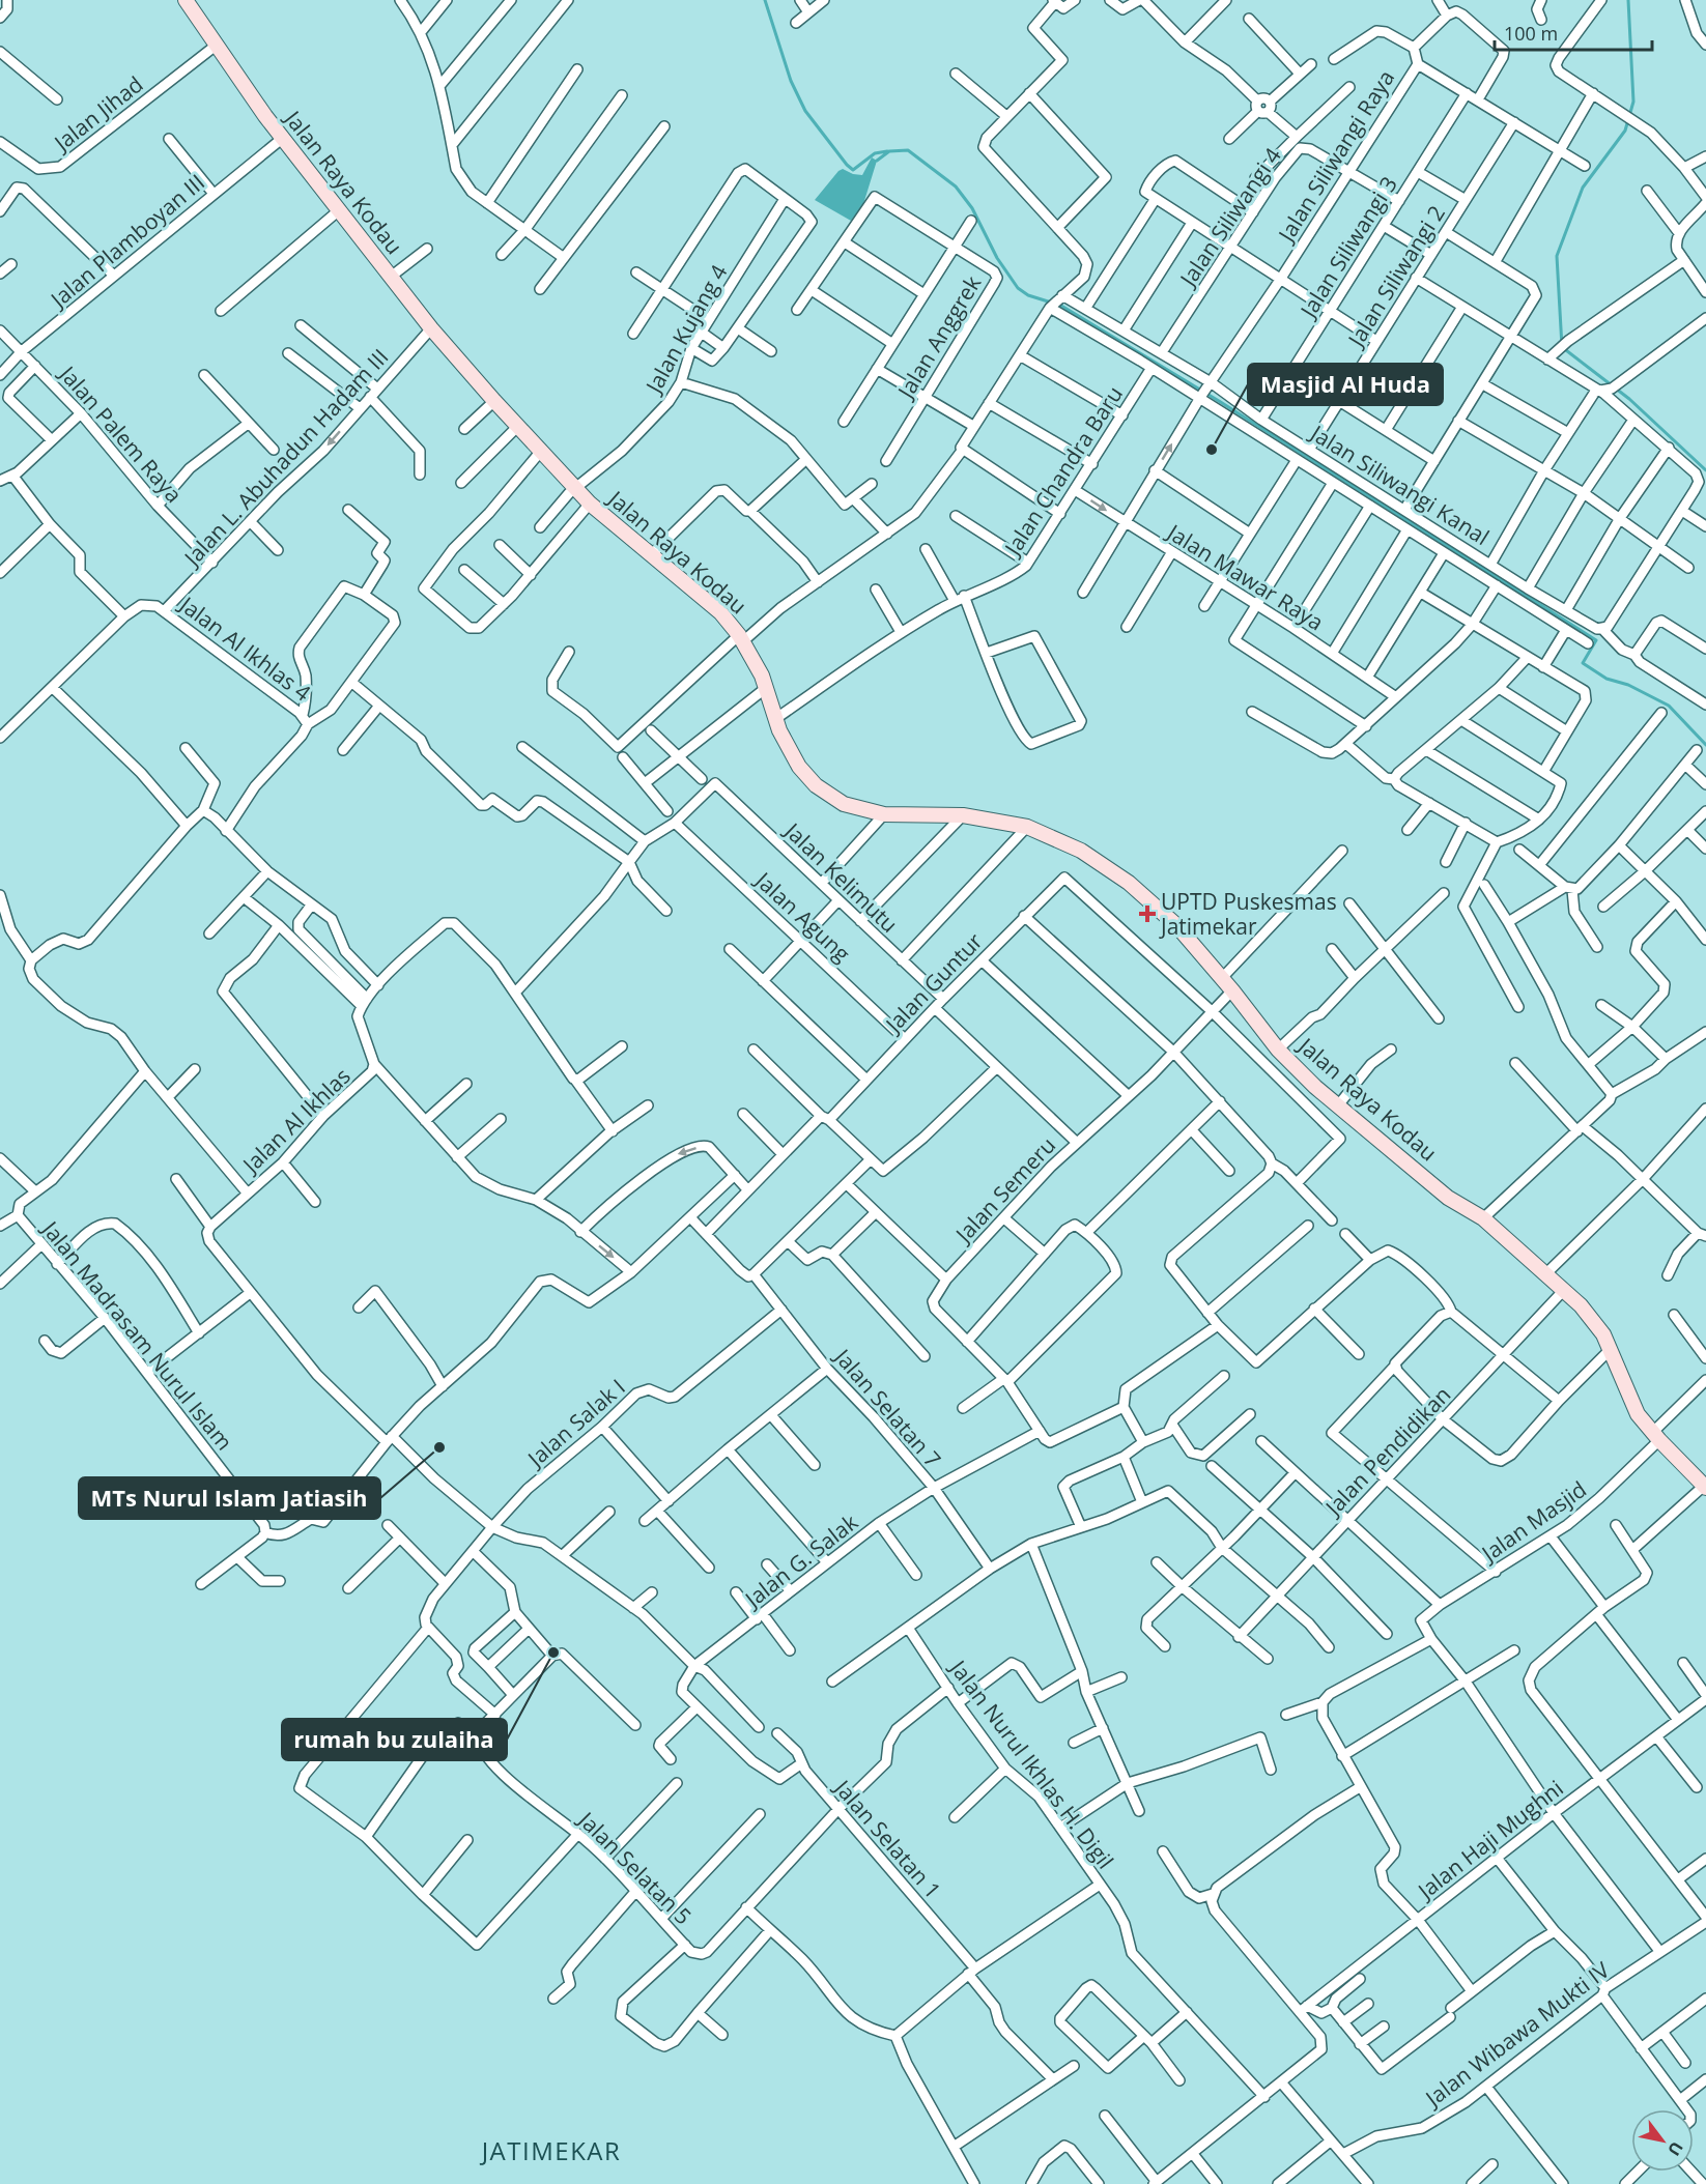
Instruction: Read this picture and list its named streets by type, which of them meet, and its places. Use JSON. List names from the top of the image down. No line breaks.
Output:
{"streets":{"street":["Jalan Jihad","Jalan Siliwangi Raya","Jalan Raya Kodau","Jalan Siliwangi 4","Jalan Plamboyan III","Jalan Siliwangi 3","Jalan Siliwangi 2","Jalan Kujang 4","Jalan Anggrek","Jalan Palem Raya","Jalan L. Abuhadun Hadam III","Jalan Chandra Baru","Jalan Siliwangi Kanal","Jalan Mawar Raya","Jalan Al Ikhlas 4","Jalan Kelimutu","Jalan Agung","Jalan Guntur","Jalan Al Ikhlas","Jalan Semeru","Jalan Madrasam Nurul Islam","Jalan Selatan 7","Jalan Salak I","Jalan Pendidikan","Jalan Masjid","Jalan G. Salak","Jalan Nurul Ikhlas H. Digil","Jalan Selatan 1","Jalan Haji Mughni","Jalan Selatan 5","Jalan Wibawa Mukti IV"]},"crossings":[["Jalan Jihad","Jalan Raya Kodau"],["Jalan Siliwangi Raya","Jalan Siliwangi 4"],["Jalan Siliwangi Raya","Jalan Siliwangi 3"],["Jalan Siliwangi Raya","Jalan Siliwangi 2"],["Jalan Siliwangi Raya","Jalan Siliwangi Kanal"],["Jalan Siliwangi Raya","Jalan Mawar Raya"],["Jalan Raya Kodau","Jalan Plamboyan III"],["Jalan Raya Kodau","Jalan Kujang 4"],["Jalan Raya Kodau","Jalan L. Abuhadun Hadam III"],["Jalan Raya Kodau","Jalan Chandra Baru"],["Jalan Raya Kodau","Jalan Semeru"],["Jalan Raya Kodau","Jalan Pendidikan"],["Jalan Raya Kodau","Jalan Masjid"],["Jalan Siliwangi 4","Jalan Siliwangi Kanal"],["Jalan Plamboyan III","Jalan Palem Raya"],["Jalan Siliwangi 3","Jalan Siliwangi Kanal"],["Jalan Siliwangi 2","Jalan Siliwangi Kanal"],["Jalan Palem Raya","Jalan L. Abuhadun Hadam III"],["Jalan L. Abuhadun Hadam III","Jalan Al Ikhlas 4"],["Jalan Chandra Baru","Jalan Mawar Raya"],["Jalan Kelimutu","Jalan Agung"],["Jalan Kelimutu","Jalan Guntur"],["Jalan Agung","Jalan Guntur"],["Jalan Guntur","Jalan Semeru"],["Jalan Semeru","Jalan G. Salak"],["Jalan Selatan 7","Jalan Salak I"],["Jalan Selatan 7","Jalan G. Salak"]],"districts":["JATIMEKAR"],"places":{"other":["Masjid Al Huda","MTs Nurul Islam Jatiasih","rumah bu zulaiha"],"health":["UPTD Puskesmas Jatimekar"]},"scale_bar":"100 m","north":"bottom right"}
